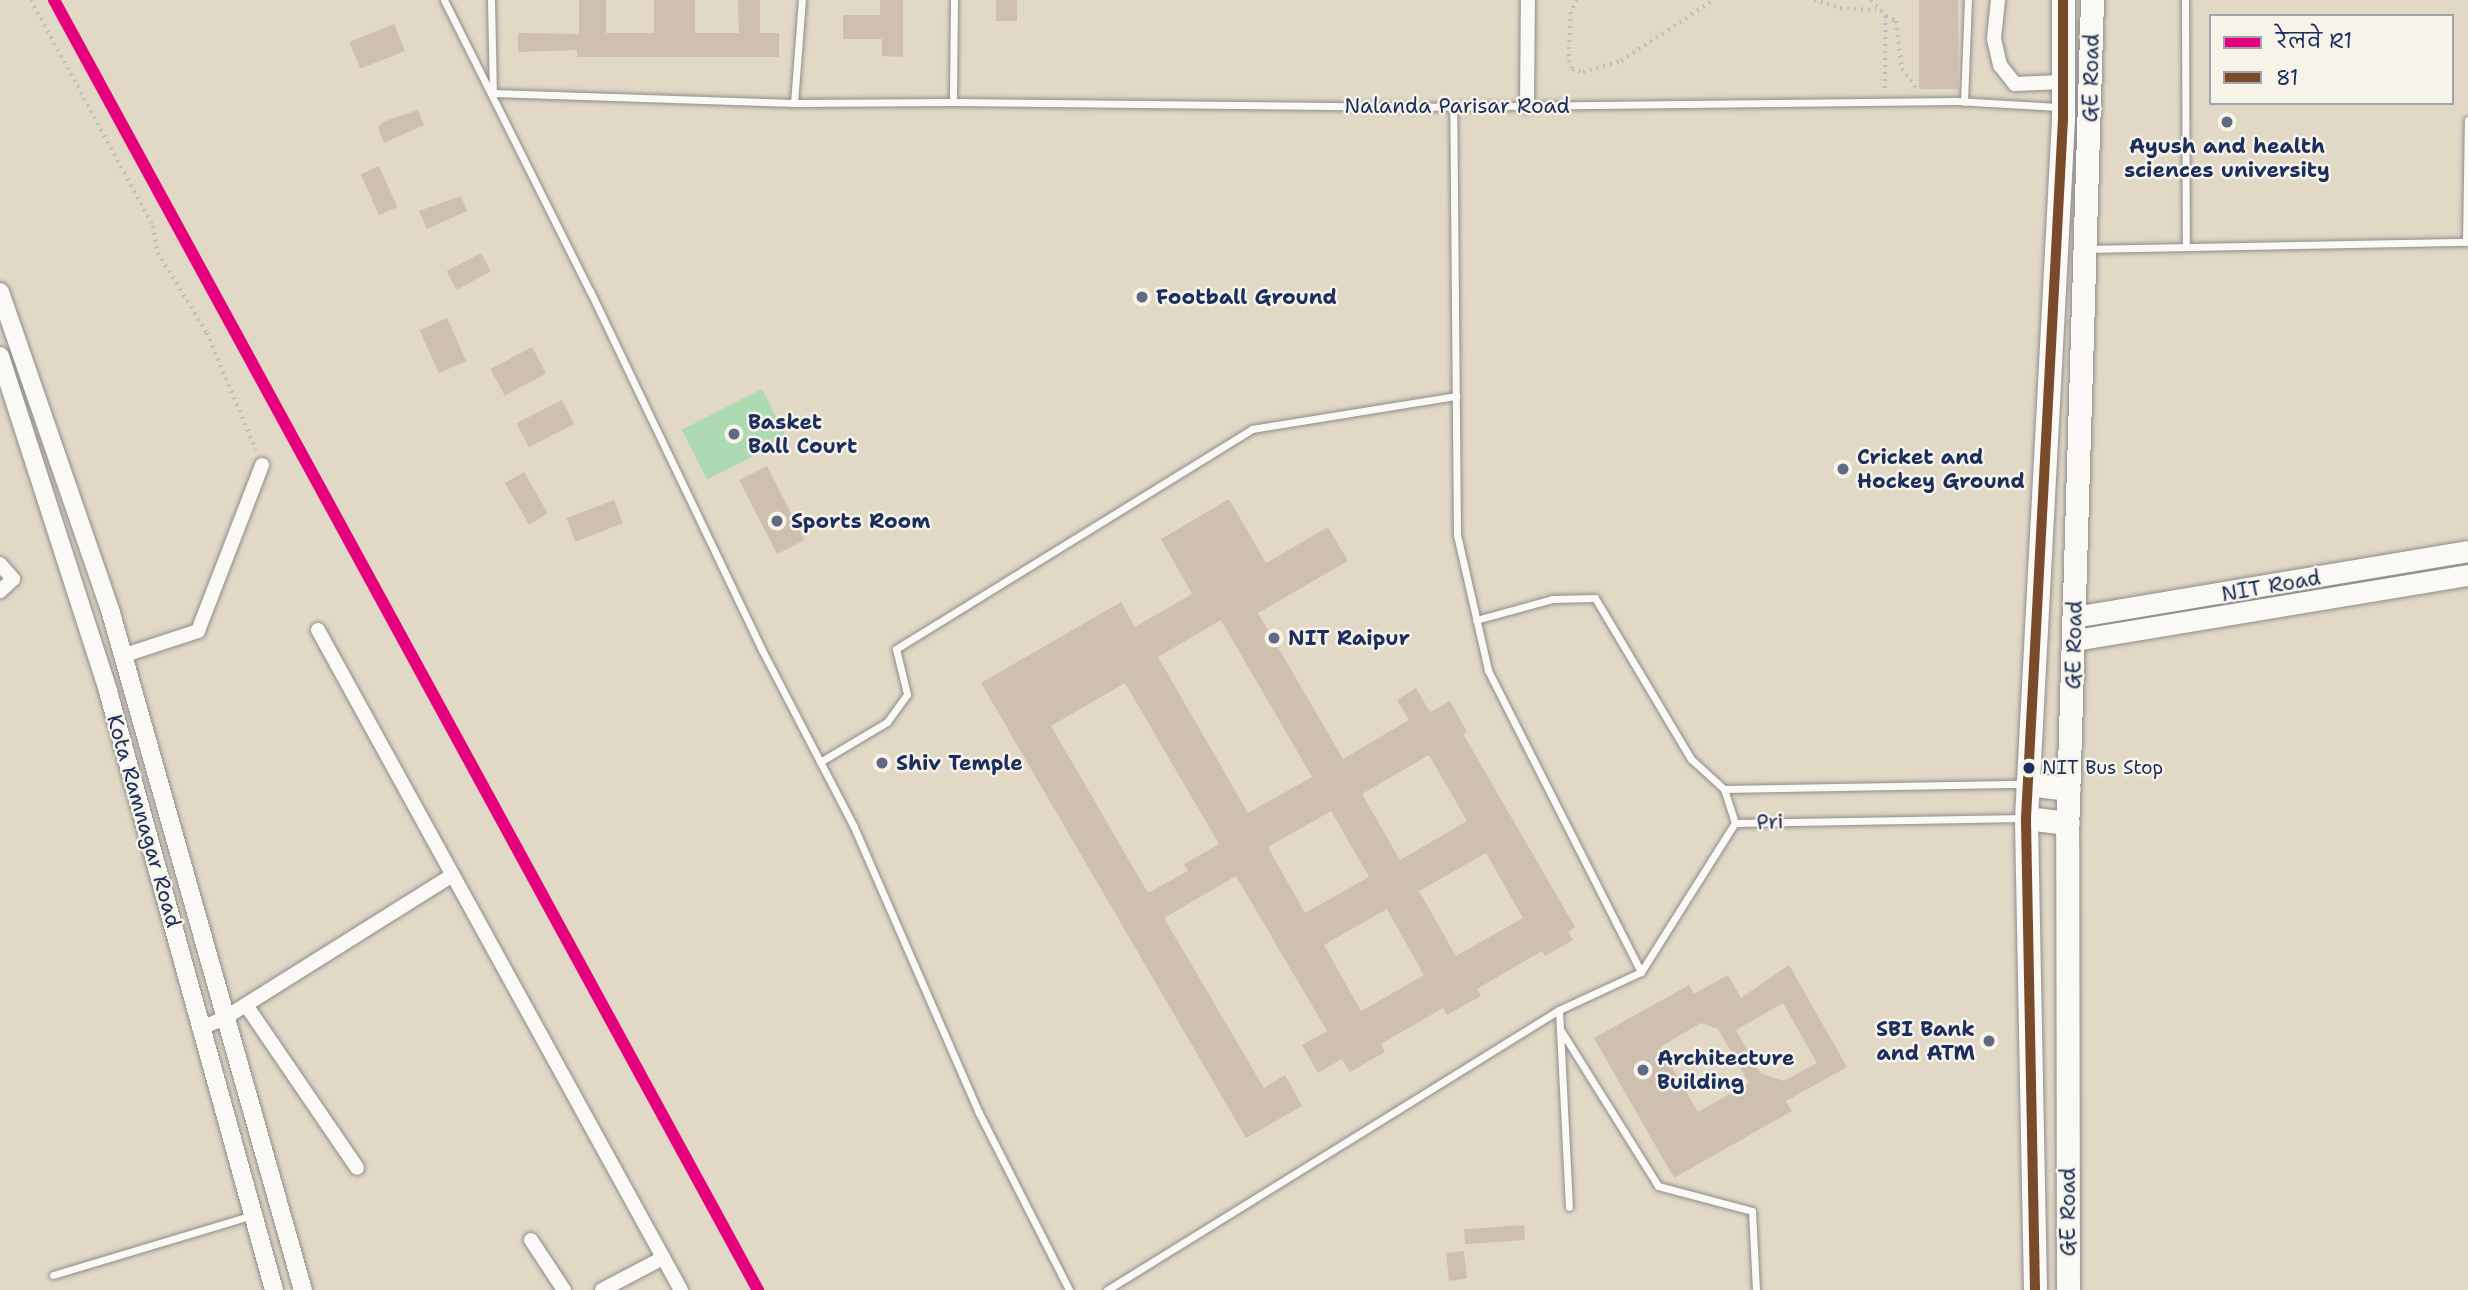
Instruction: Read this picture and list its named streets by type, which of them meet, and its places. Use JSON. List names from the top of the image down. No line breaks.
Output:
{"streets":{"main road":["GE Road","NIT Road"],"street":["Kota Ramnagar Road"],"lane":["Nalanda Parisar Road","Pri"]},"crossings":[["GE Road","NIT Road"]],"places":["Ayush and health sciences university","Football Ground","Basket Ball Court","Cricket and Hockey Ground","Sports Room","NIT Raipur","Shiv Temple","NIT Bus Stop","SBI Bank and ATM","Architecture Building"],"lines":["rail line R1","transit line 81"],"legend":["रेलवे R1","81"]}
